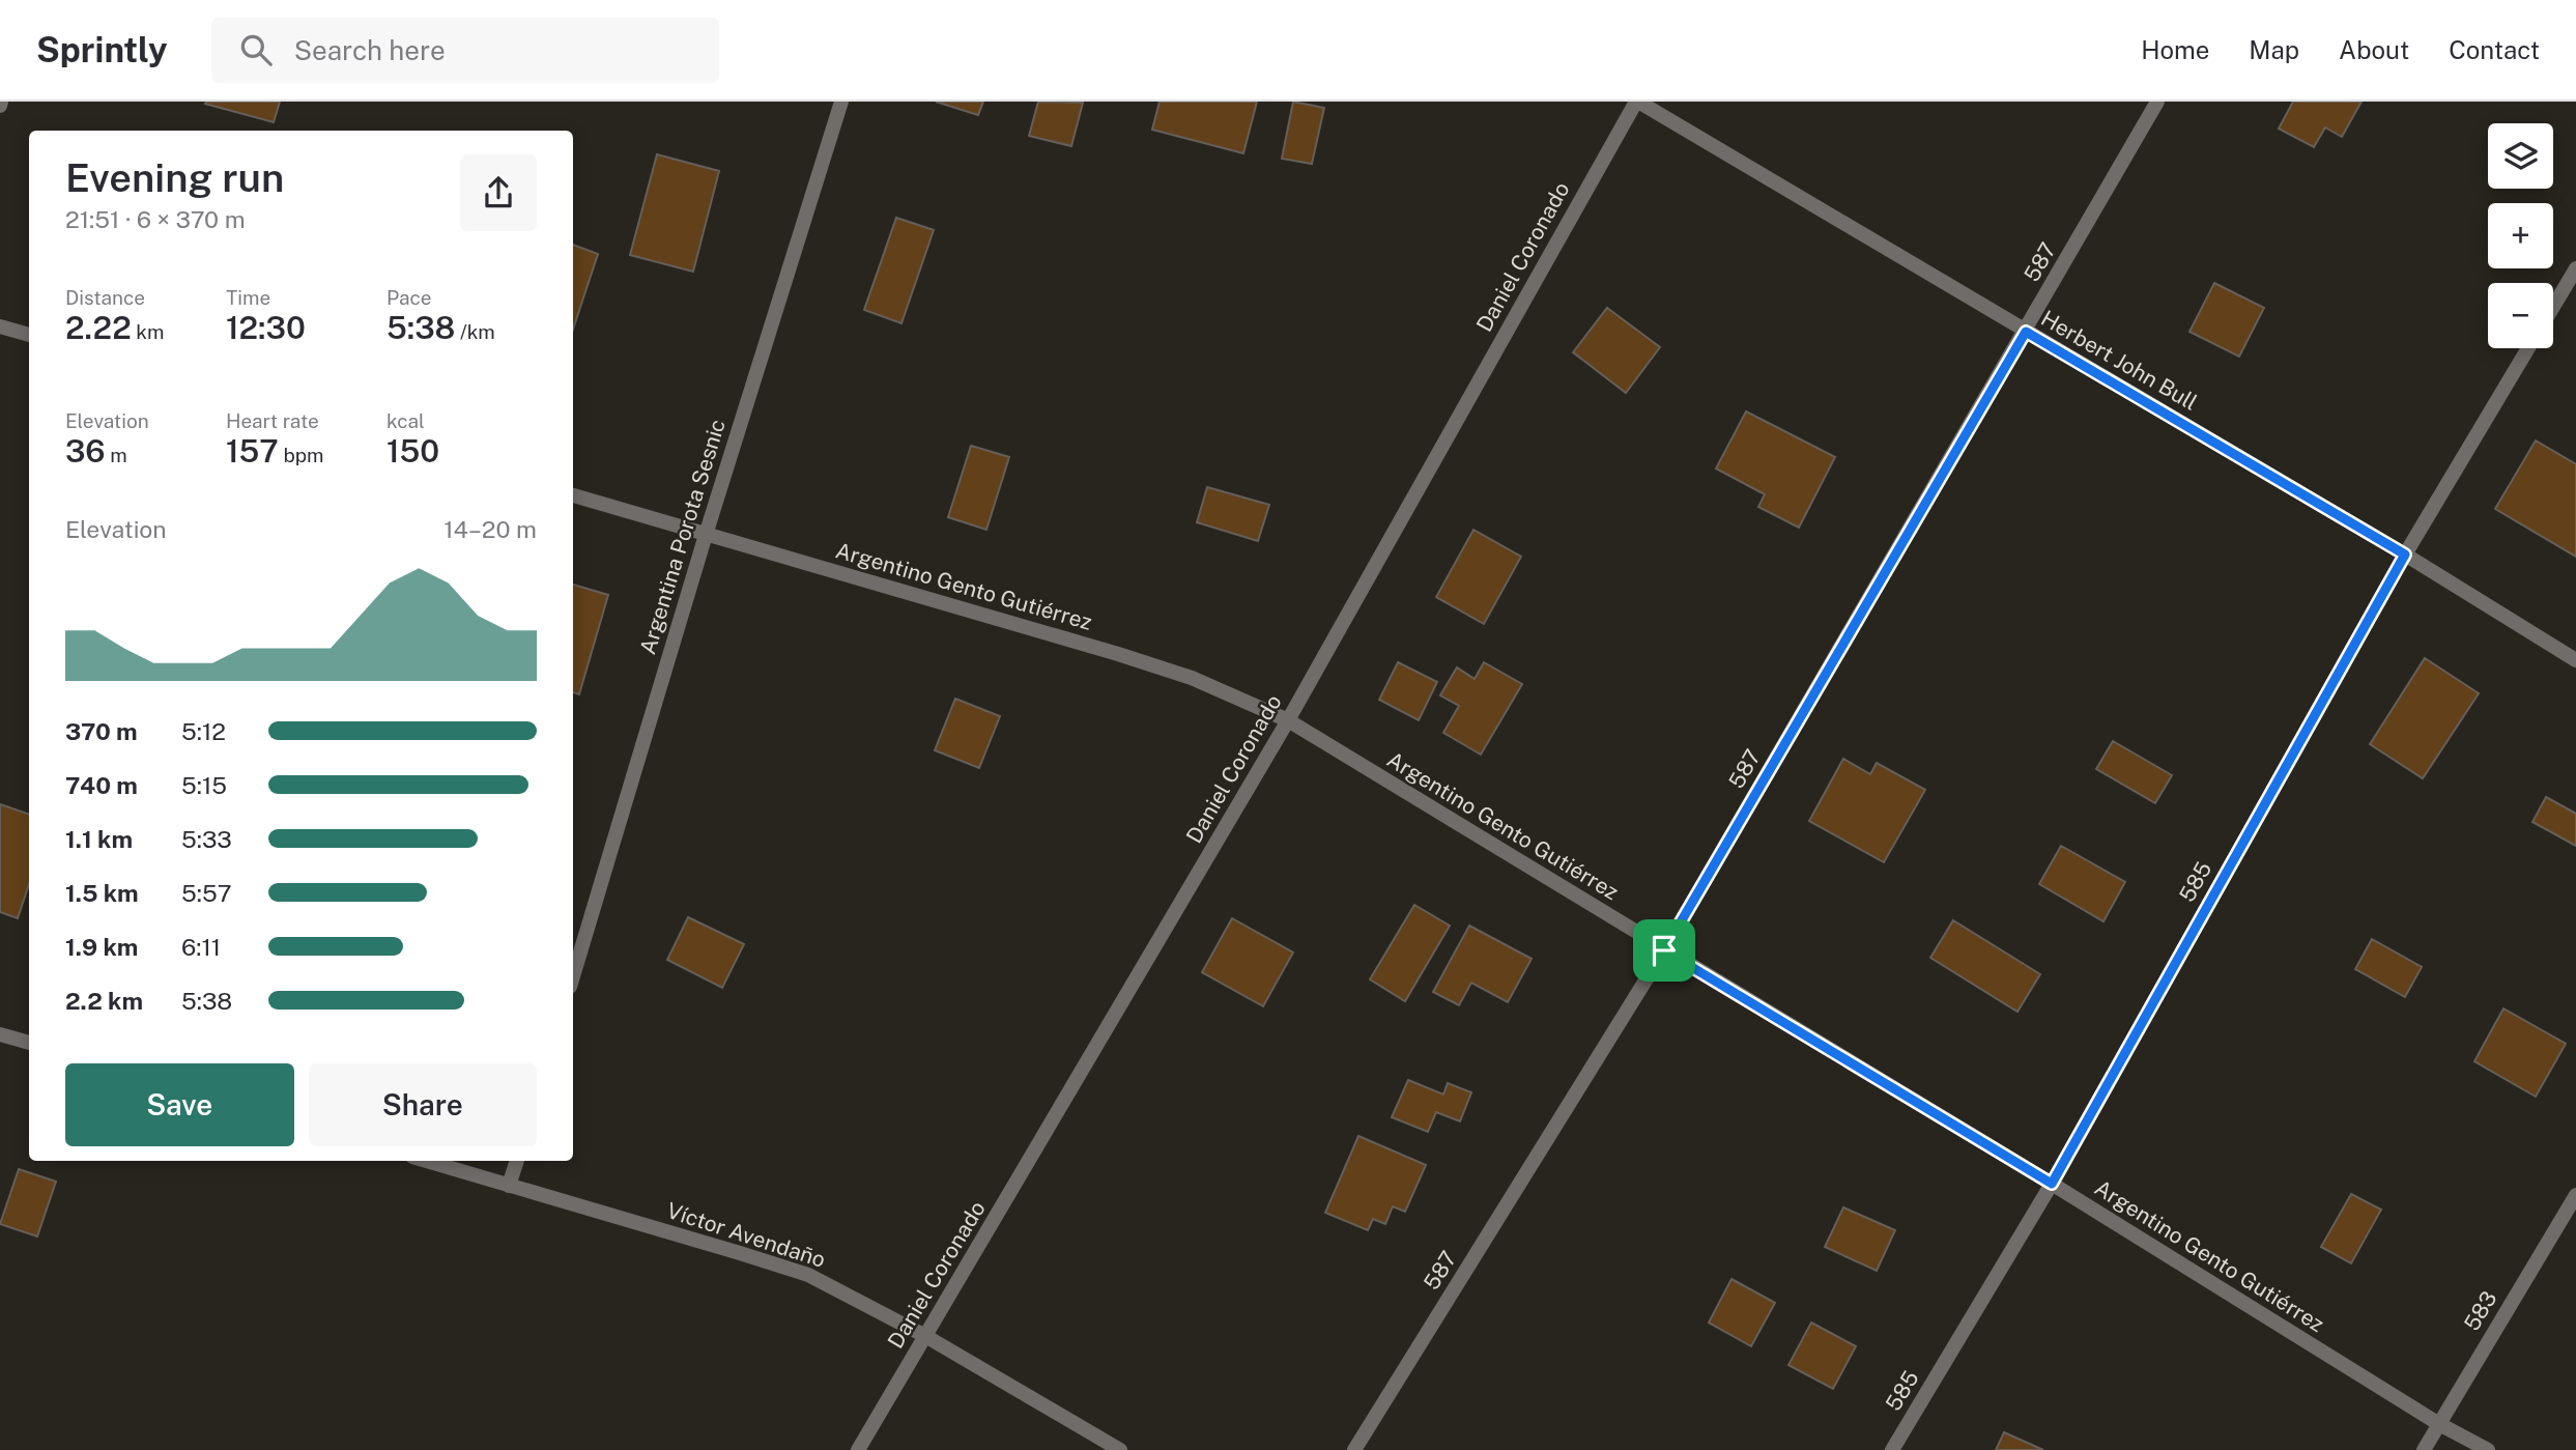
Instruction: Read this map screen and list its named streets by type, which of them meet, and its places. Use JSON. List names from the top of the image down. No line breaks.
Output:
{"streets":{"street":["Daniel Coronado","587","Herbert John Bull","Argentina Porota Sesnic","Argentino Gento Gutiérrez","585","Víctor Avendaño","583"]},"crossings":[["Daniel Coronado","Herbert John Bull"],["Daniel Coronado","Argentino Gento Gutiérrez"],["Daniel Coronado","Víctor Avendaño"],["587","Herbert John Bull"],["587","Argentino Gento Gutiérrez"],["Herbert John Bull","585"],["Argentina Porota Sesnic","Argentino Gento Gutiérrez"],["Argentino Gento Gutiérrez","585"],["Argentino Gento Gutiérrez","583"]],"page":{"header":"Sprintly","search":"Search here","nav":["Home","Map","About","Contact"],"map_buttons":["+","−"],"heading":["Evening run","21:51 · 6 × 370 m"],"stats":[["Distance","2.22 km"],["Time","12:30"],["Pace","5:38 /km"],["Elevation","36 m"],["Heart rate","157 bpm"],["kcal","150"]],"chart":["Elevation","14–20 m"],"list":[{"name":"370 m","note":"5:12"},{"name":"740 m","note":"5:15"},{"name":"1.1 km","note":"5:33"},{"name":"1.5 km","note":"5:57"},{"name":"1.9 km","note":"6:11"},{"name":"2.2 km","note":"5:38"}],"buttons":["Save","Share"]}}
